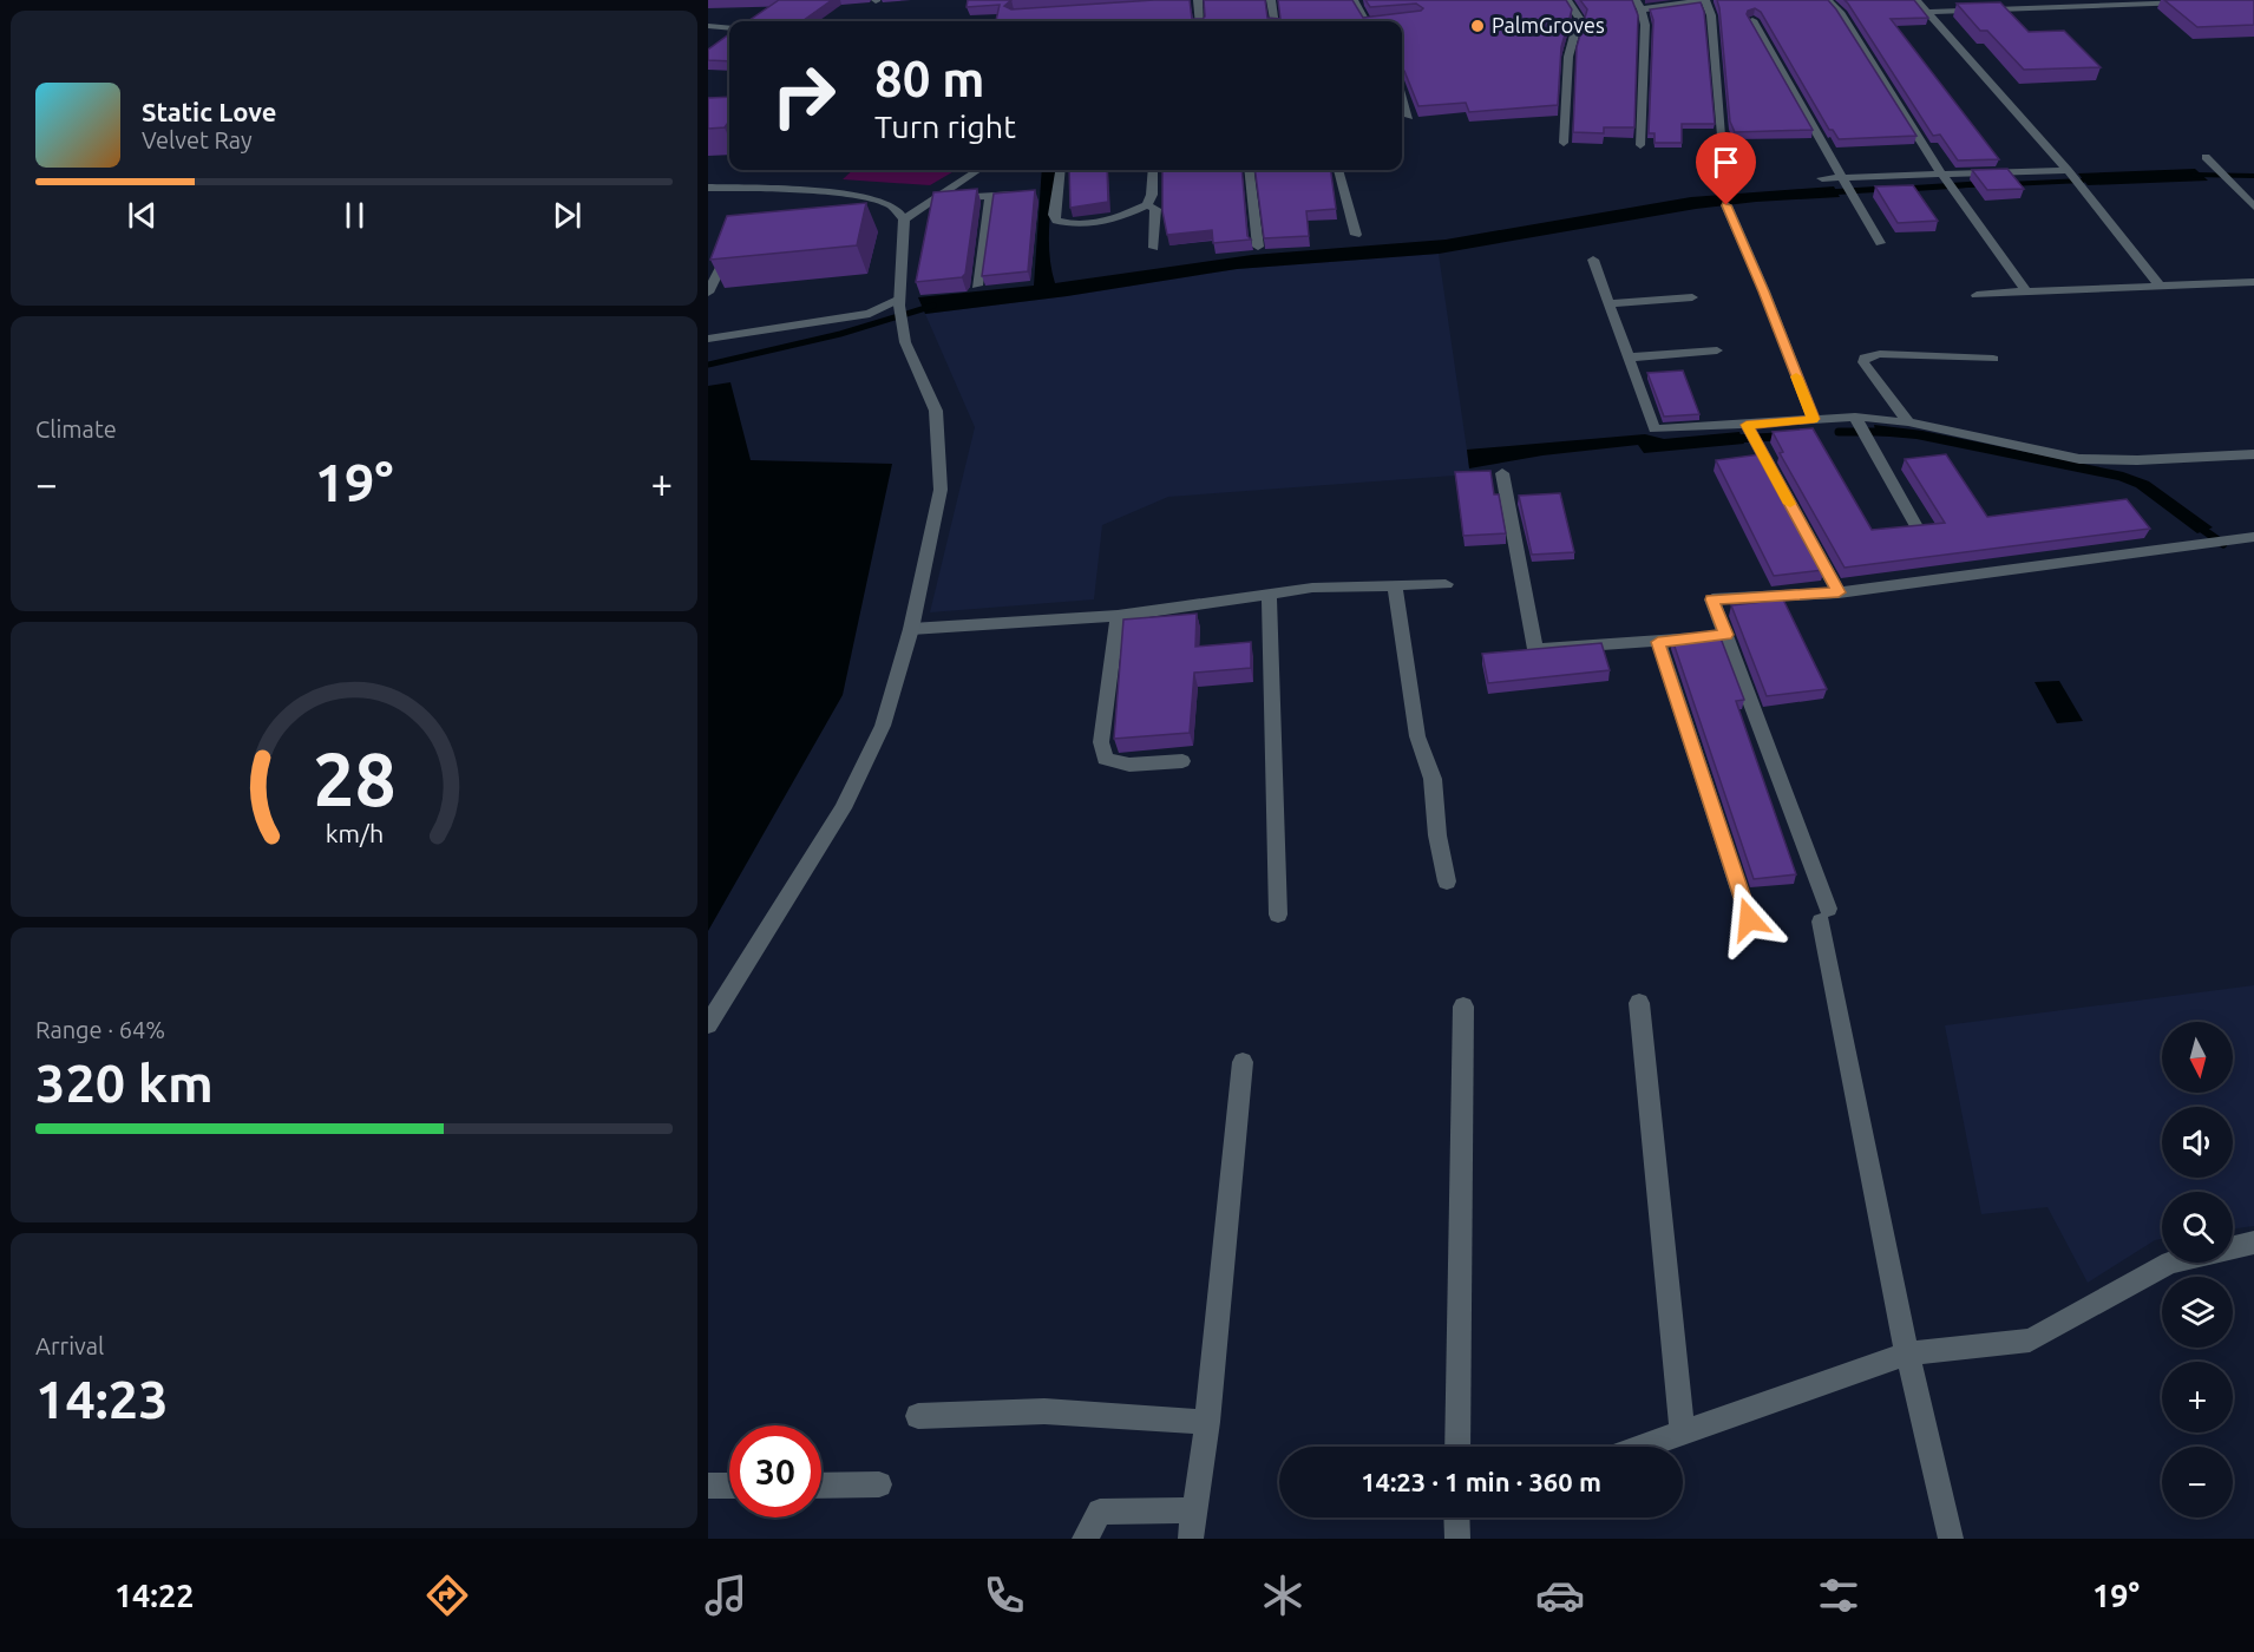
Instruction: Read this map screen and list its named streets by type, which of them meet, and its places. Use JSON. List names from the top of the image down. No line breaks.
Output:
{"places":["PalmGroves"],"north":"bottom","page":{"turn":["80 m","Turn right"],"song":["Static Love","Velvet Ray"],"tile":["Climate",["Range · 64%","320 km"],["Arrival","14:23"]],"heat":["−","19°","+"],"map_buttons":["+","−"],"limit":"30","trip":"14:23 · 1 min · 360 m","tabs":["14:22","19°"],"gauge":["28","km/h"]}}
